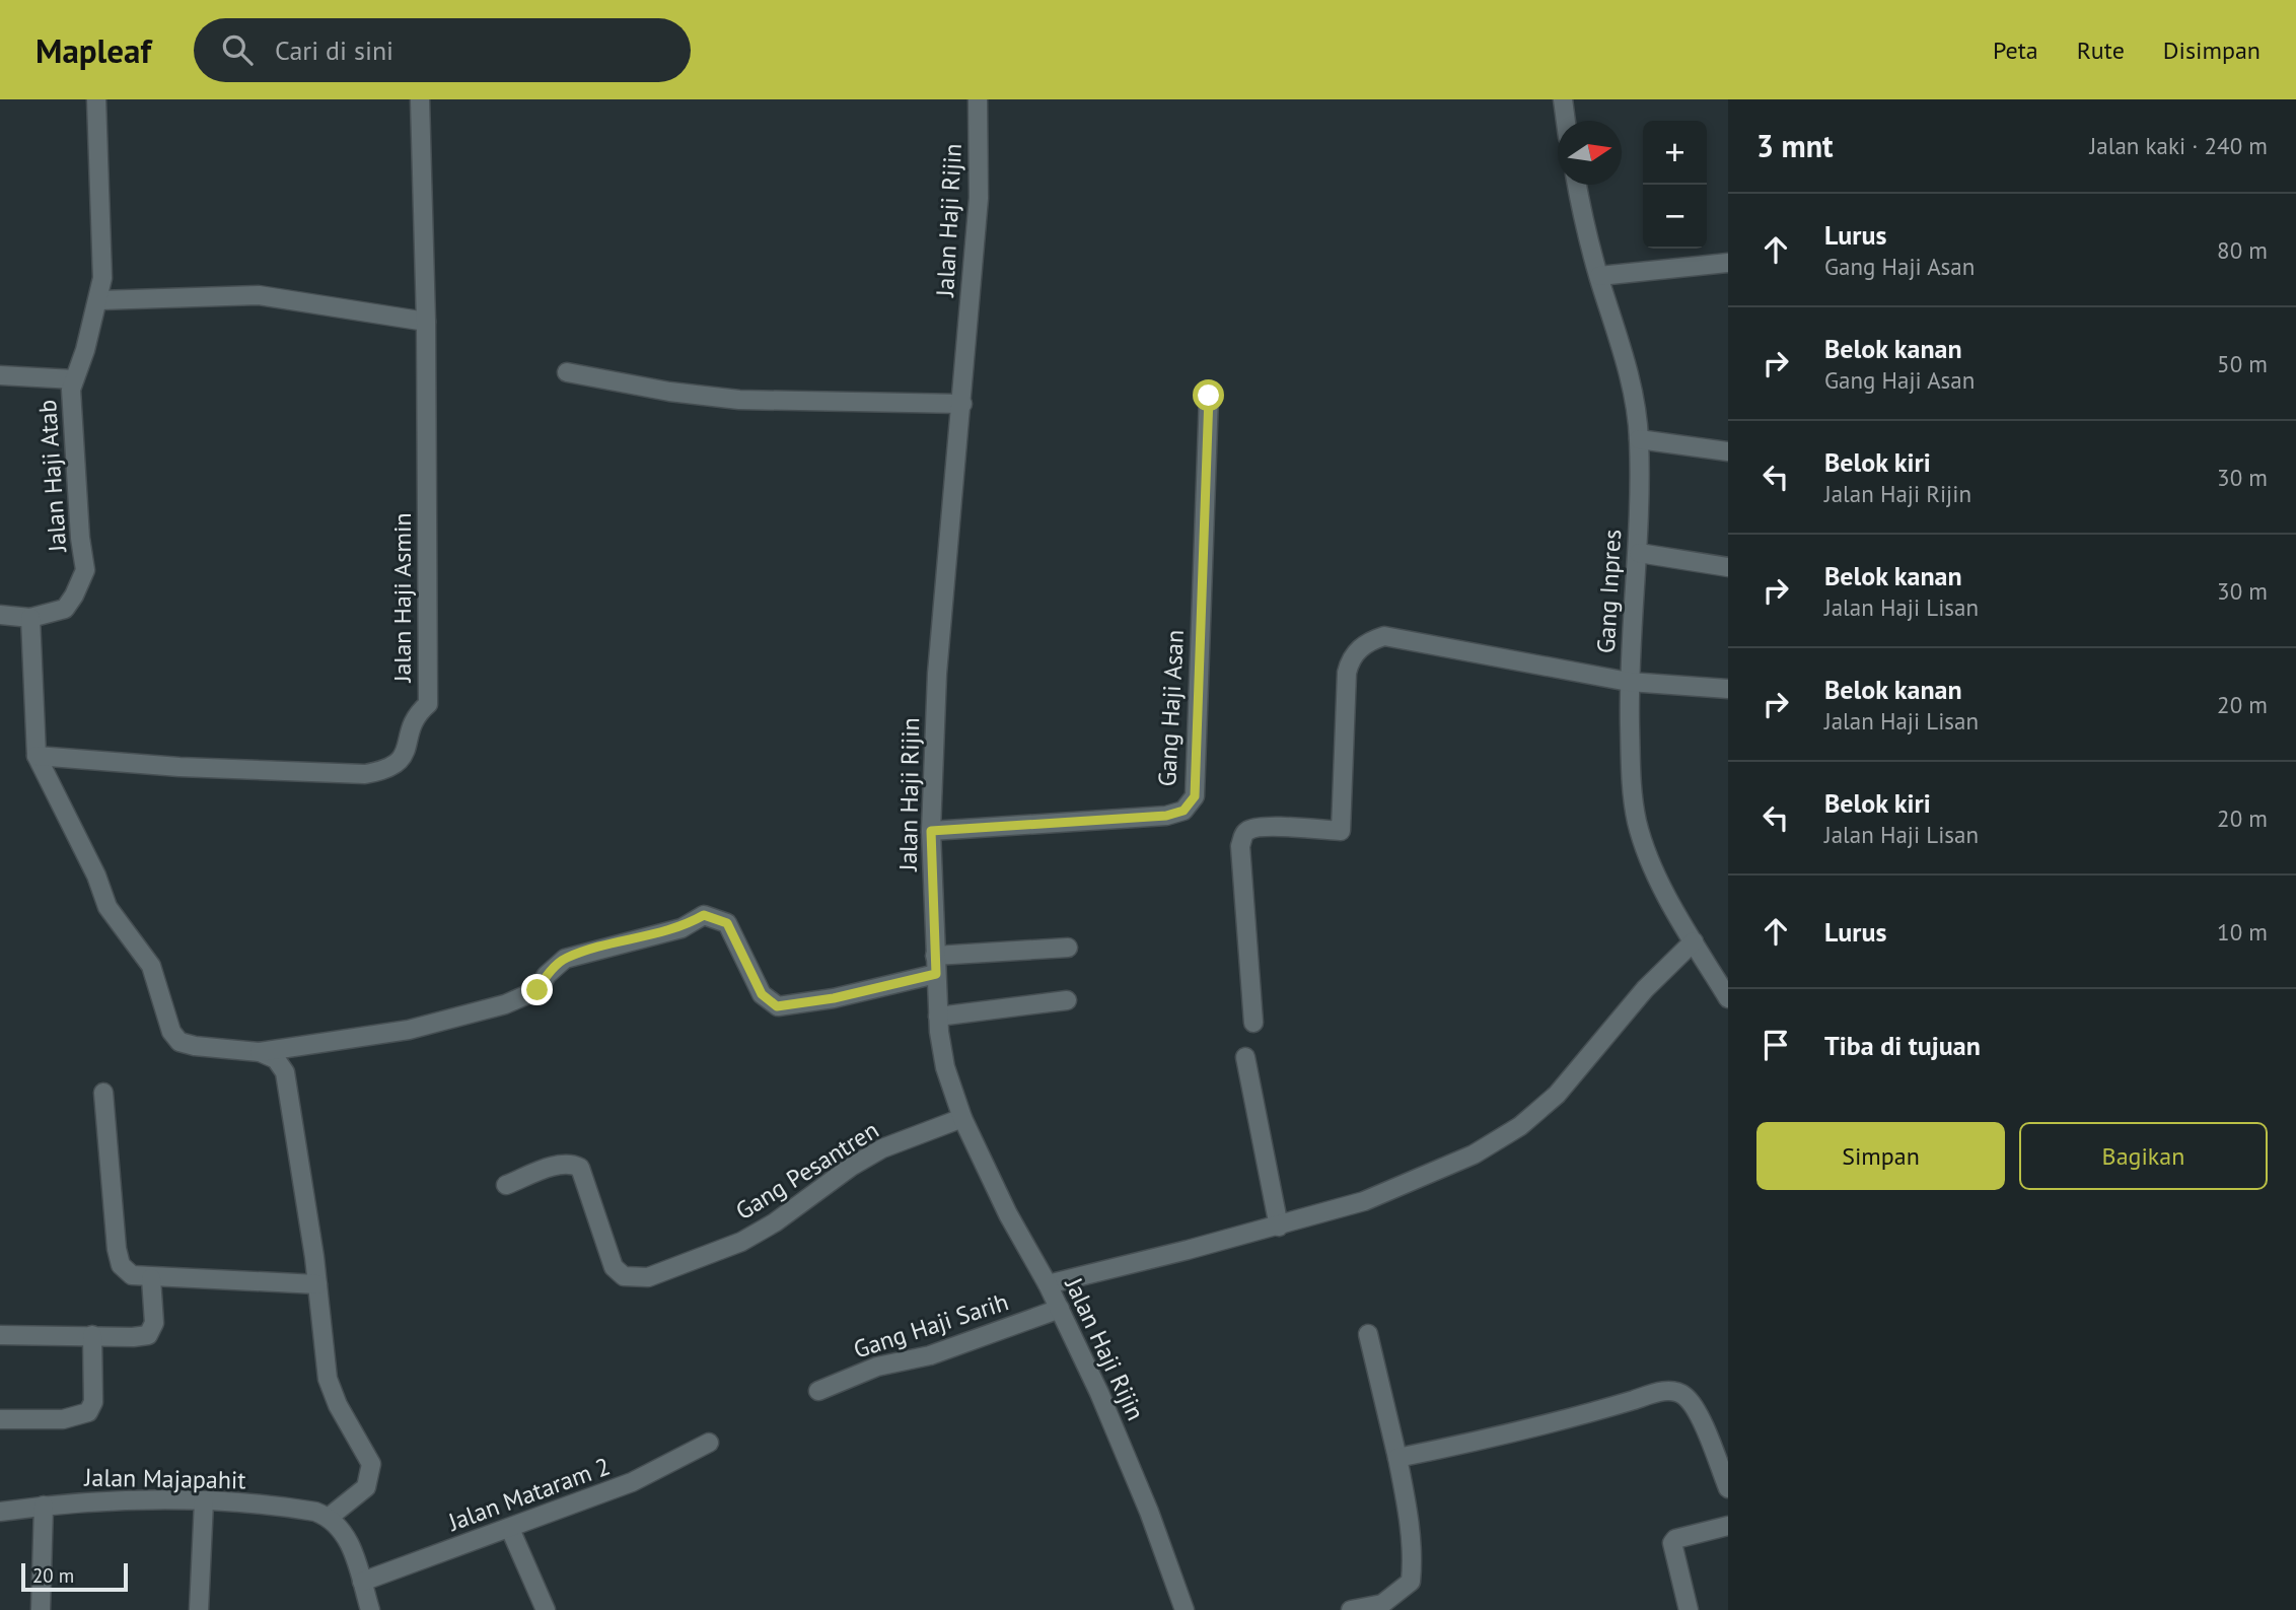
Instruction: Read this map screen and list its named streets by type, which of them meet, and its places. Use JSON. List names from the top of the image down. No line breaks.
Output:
{"streets":{"street":["Jalan Haji Rijin","Jalan Haji Atab","Gang Inpres","Jalan Haji Asmin","Gang Haji Asan","Gang Pesantren","Gang Haji Sarih","Jalan Majapahit","Jalan Mataram 2"]},"crossings":[["Jalan Haji Rijin","Gang Haji Asan"],["Jalan Haji Rijin","Gang Pesantren"],["Jalan Haji Rijin","Gang Haji Sarih"]],"scale_bar":"20 m","north":"right","page":{"header":"Mapleaf","search":"Cari di sini","nav":["Peta","Rute","Disimpan"],"heading":["3 mnt","Jalan kaki · 240 m"],"map_buttons":["+","−"],"list":[["Lurus","Gang Haji Asan","80 m"],["Belok kanan","Gang Haji Asan","50 m"],["Belok kiri","Jalan Haji Rijin","30 m"],["Belok kanan","Jalan Haji Lisan","30 m"],["Belok kanan","Jalan Haji Lisan","20 m"],["Belok kiri","Jalan Haji Lisan","20 m"],["Lurus","10 m"],"Tiba di tujuan"],"buttons":["Simpan","Bagikan"],"scale":"20 m"}}
